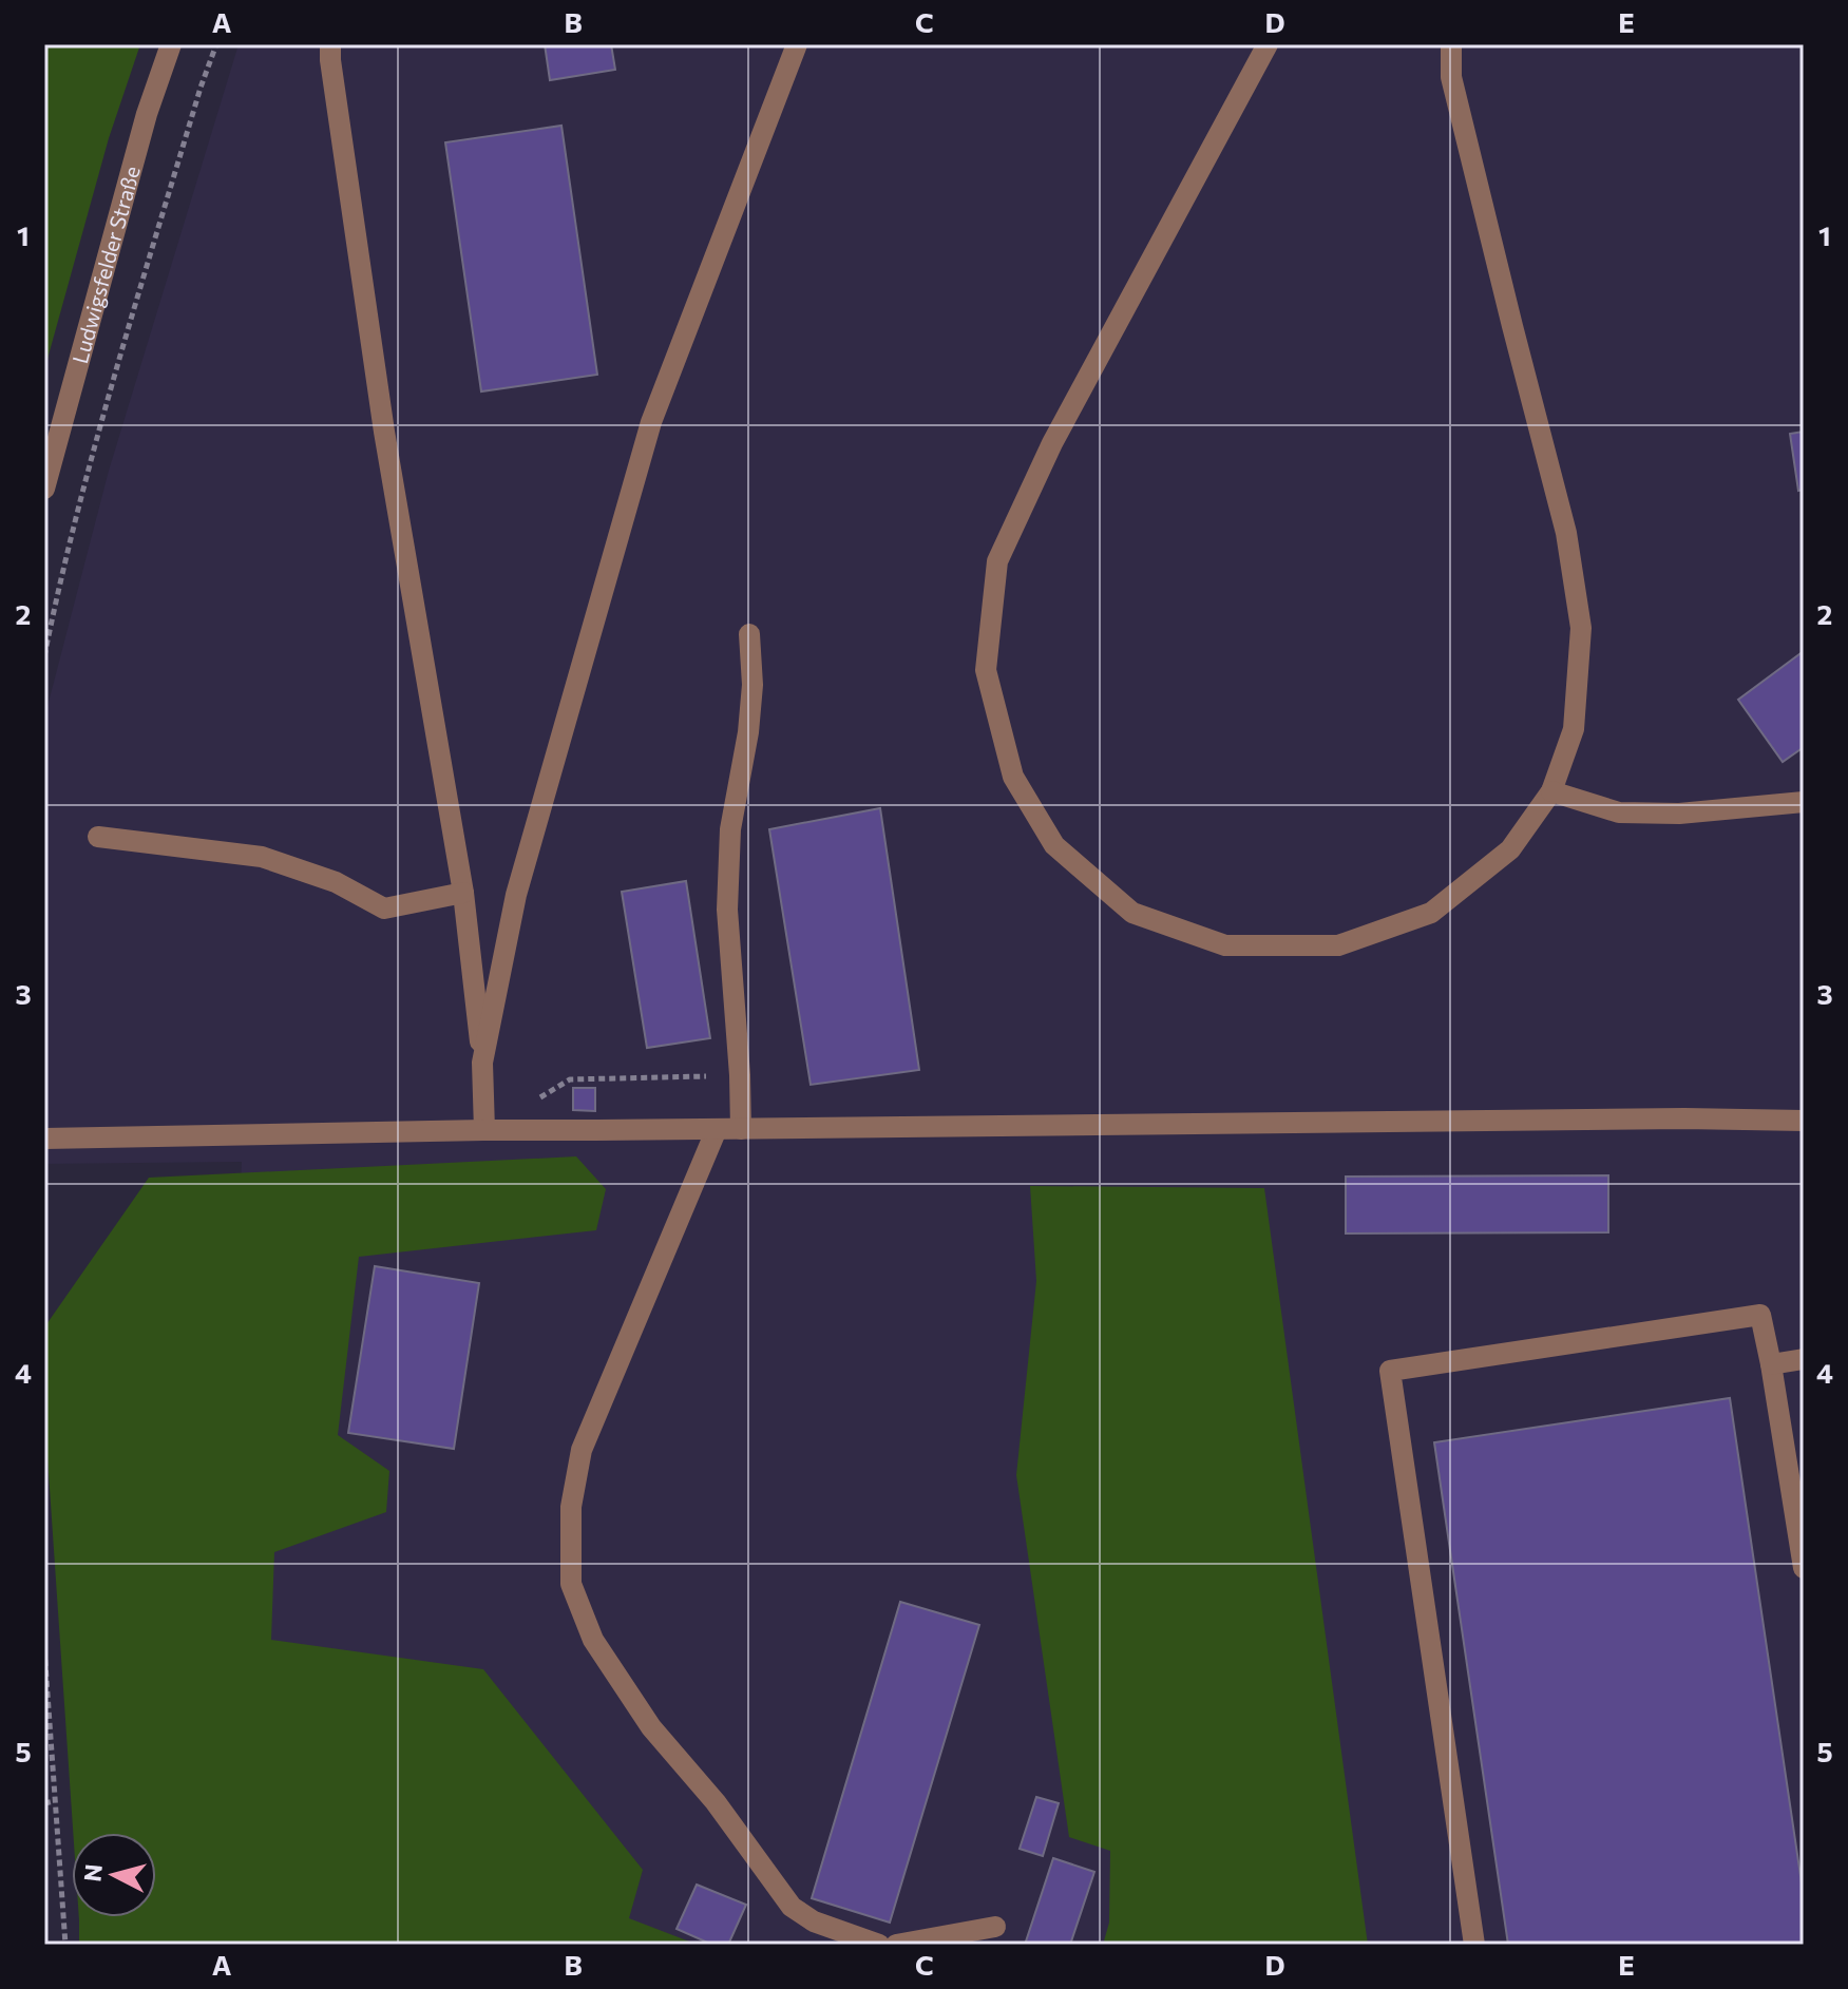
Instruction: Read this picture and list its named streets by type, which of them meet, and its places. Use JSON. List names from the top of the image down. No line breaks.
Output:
{"streets":{"street":["Ludwigsfelder Straße"]},"north":"left","grid":{"columns":["A","B","C","D","E"],"rows":["1","2","3","4","5"]}}
